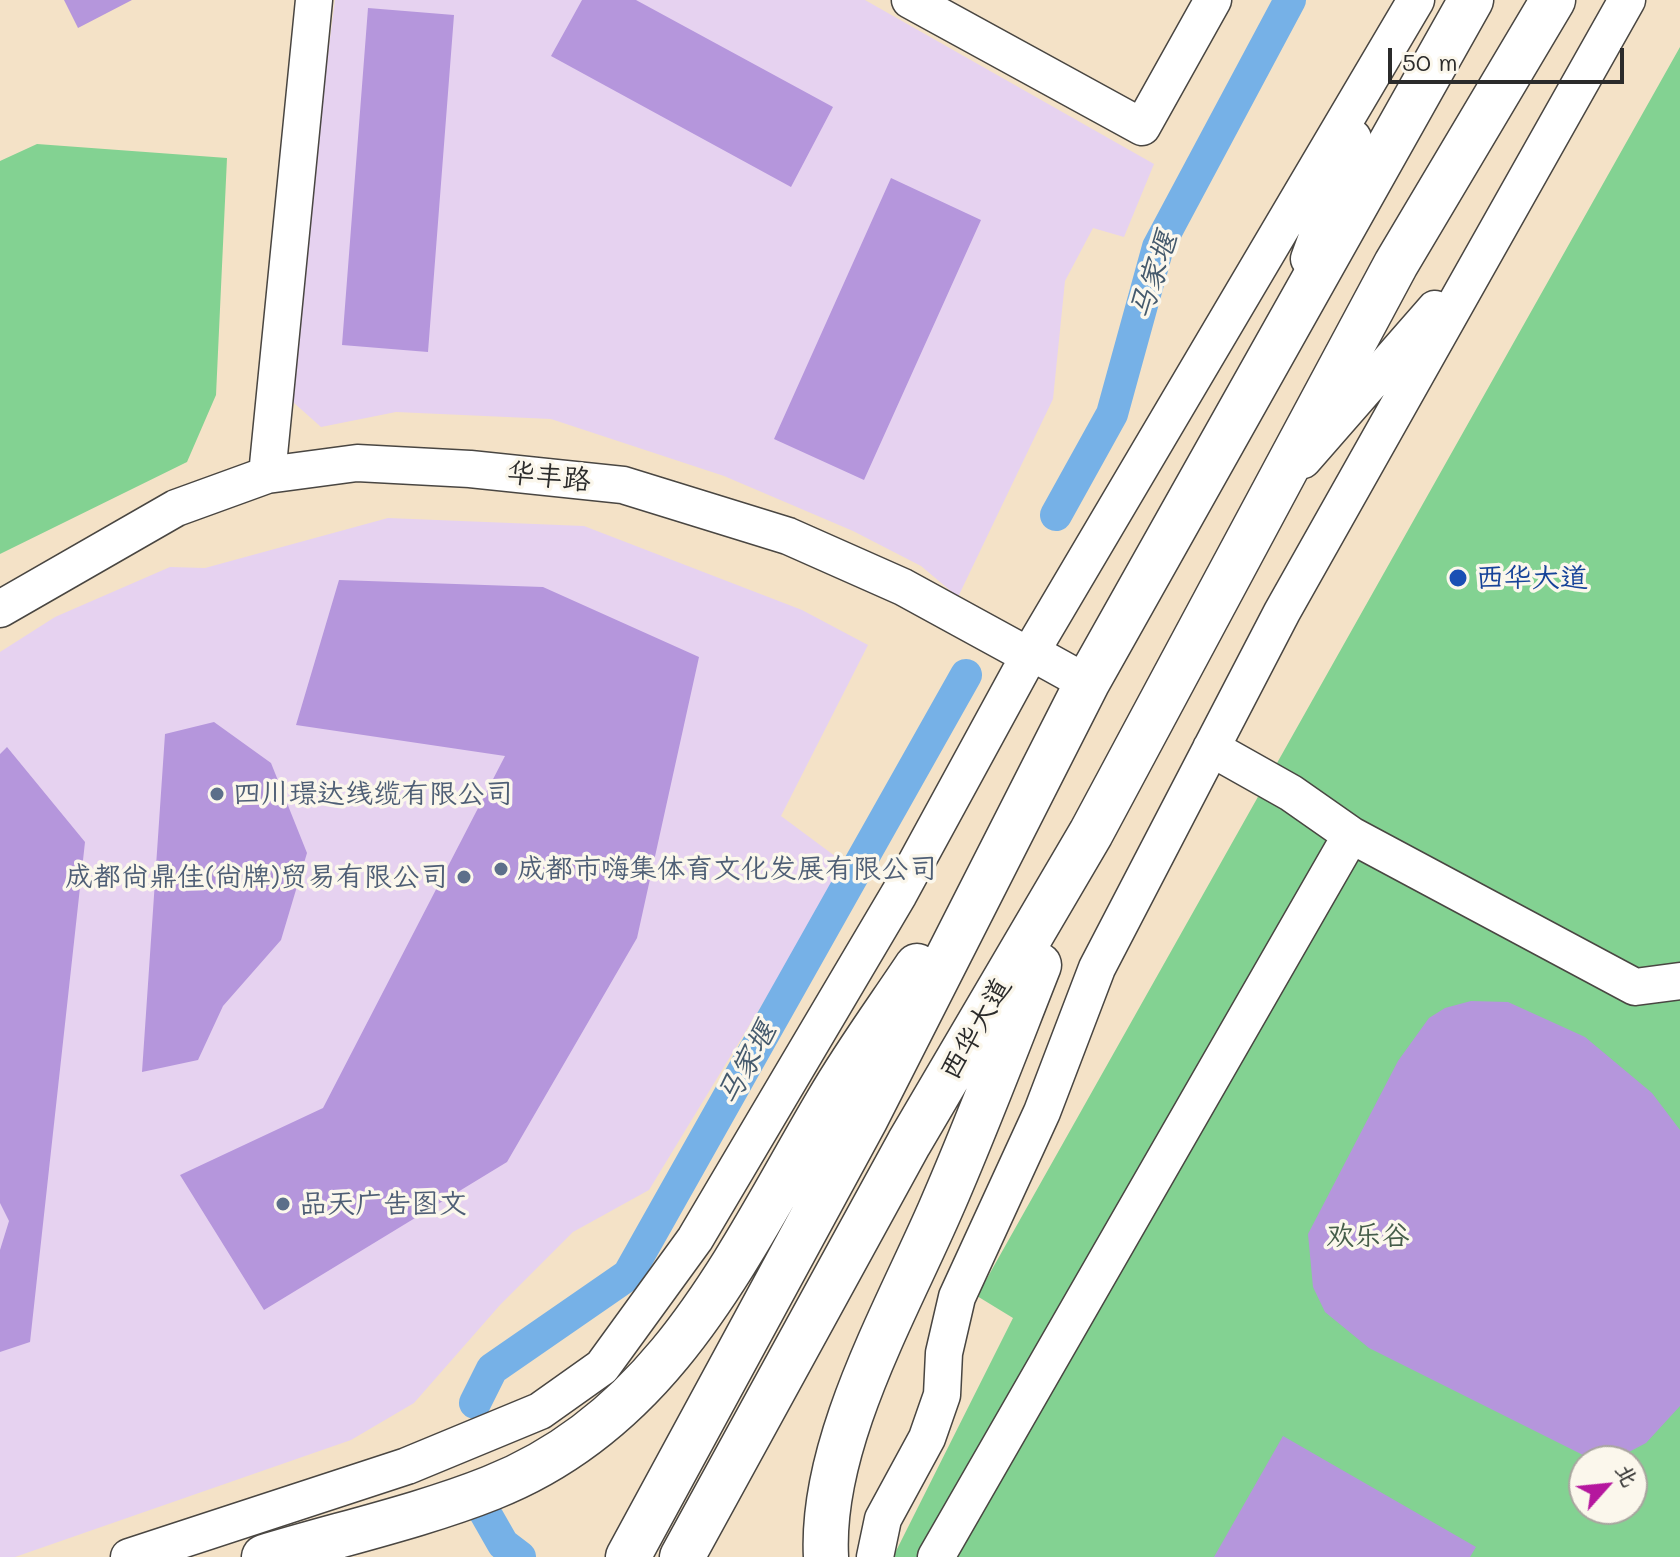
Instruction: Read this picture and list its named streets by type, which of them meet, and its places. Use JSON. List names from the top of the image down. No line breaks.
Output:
{"streets":{"highway":["西华大道"],"street":["华丰路"]},"water":["马家堰"],"parks":["欢乐谷"],"places":["西华大道","四川璟达线缆有限公司","成都市嗨集体育文化发展有限公司","成都尚鼎佳(尚牌)贸易有限公司","品天广告图文"],"scale_bar":"50 m","north":"top right"}
